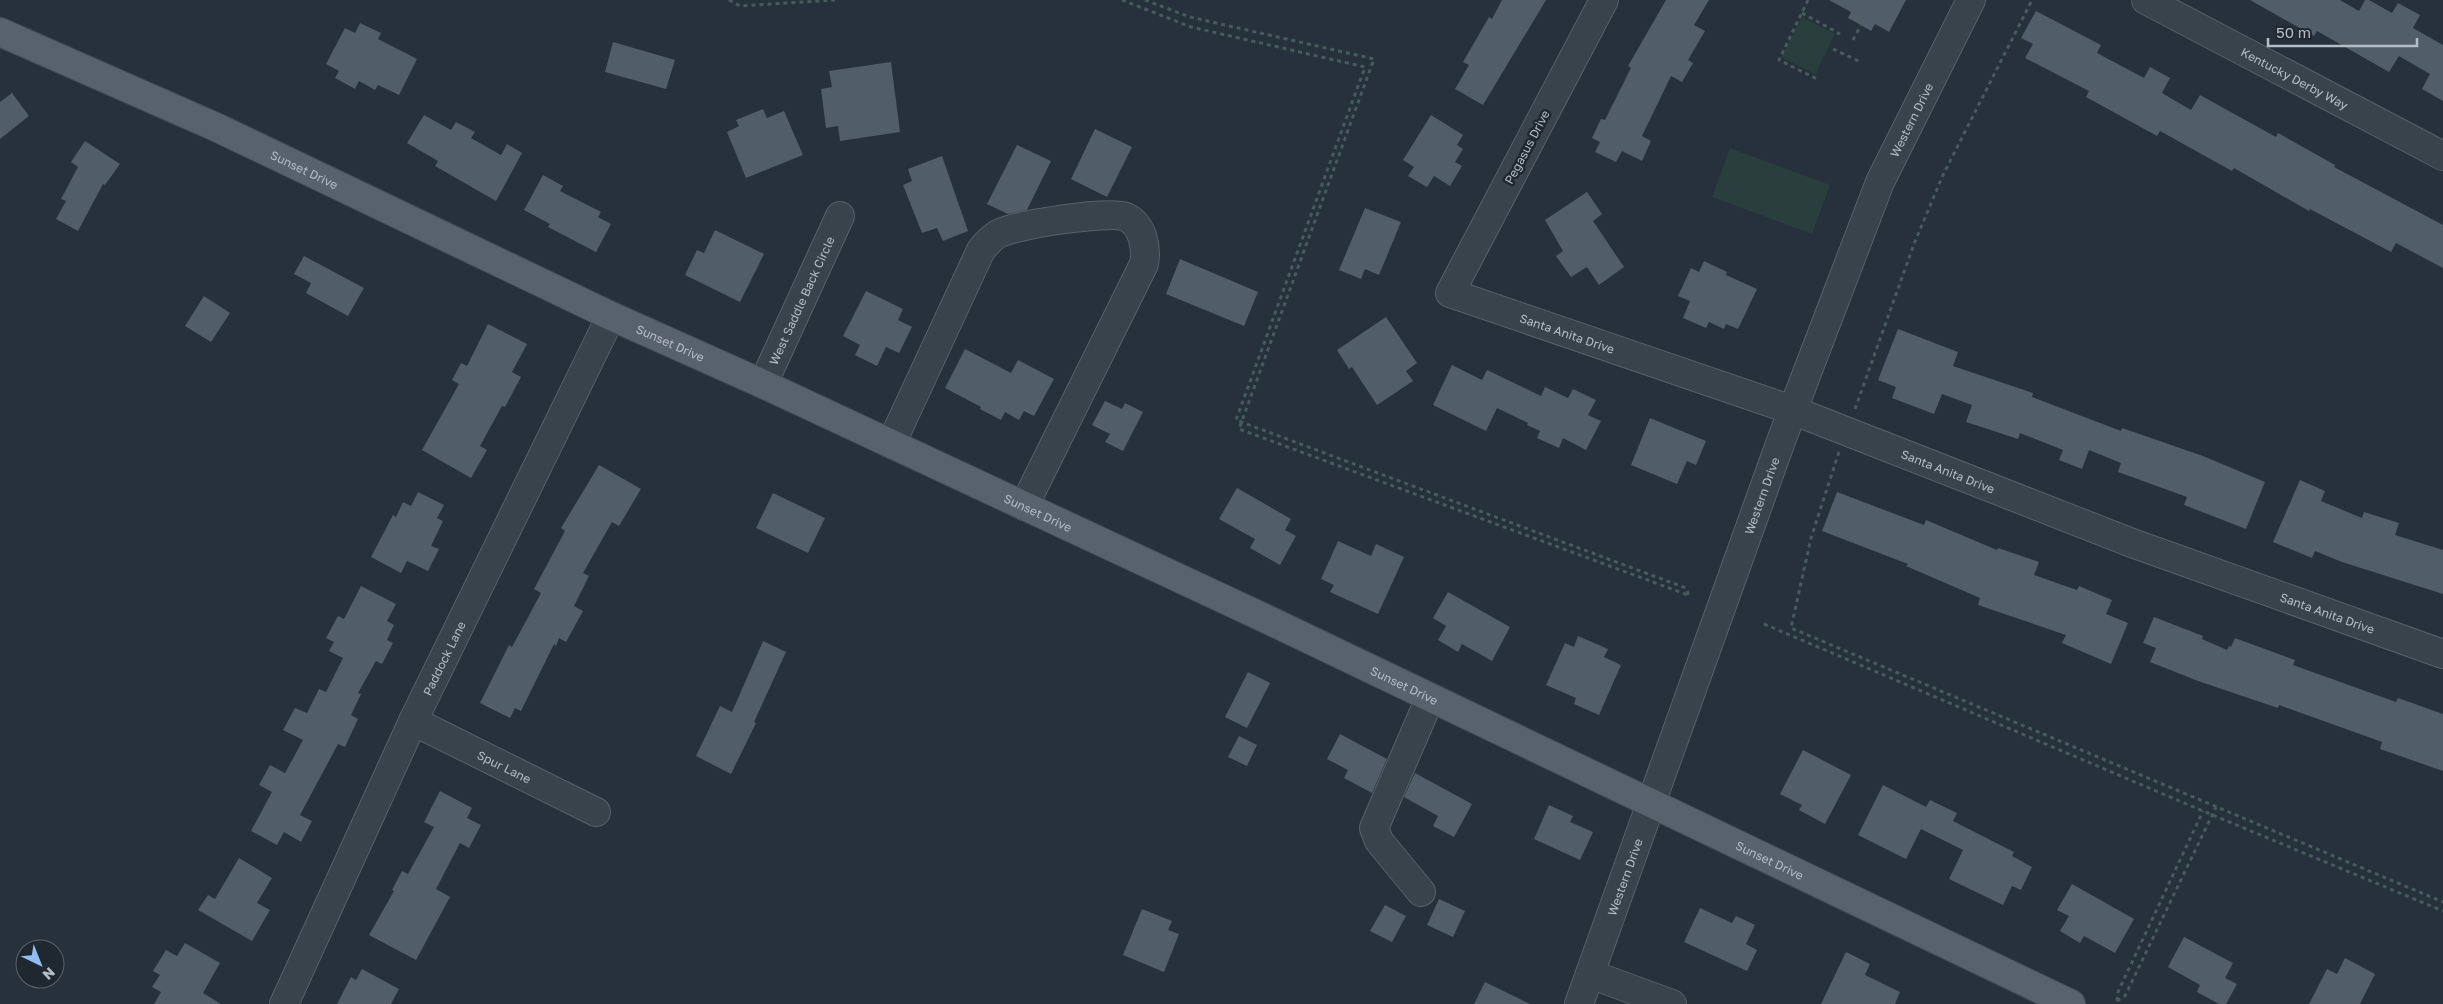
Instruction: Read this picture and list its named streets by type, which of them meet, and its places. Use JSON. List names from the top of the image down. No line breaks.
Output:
{"streets":{"main road":["Sunset Drive"],"street":["Kentucky Derby Way","Western Drive","Pegasus Drive","West Saddle Back Circle","Santa Anita Drive","Paddock Lane","Spur Lane"]},"crossings":[["Western Drive","Sunset Drive"],["Western Drive","Santa Anita Drive"],["Pegasus Drive","Santa Anita Drive"],["Sunset Drive","West Saddle Back Circle"],["Sunset Drive","Paddock Lane"],["Paddock Lane","Spur Lane"]],"scale_bar":"50 m","north":"bottom right"}
